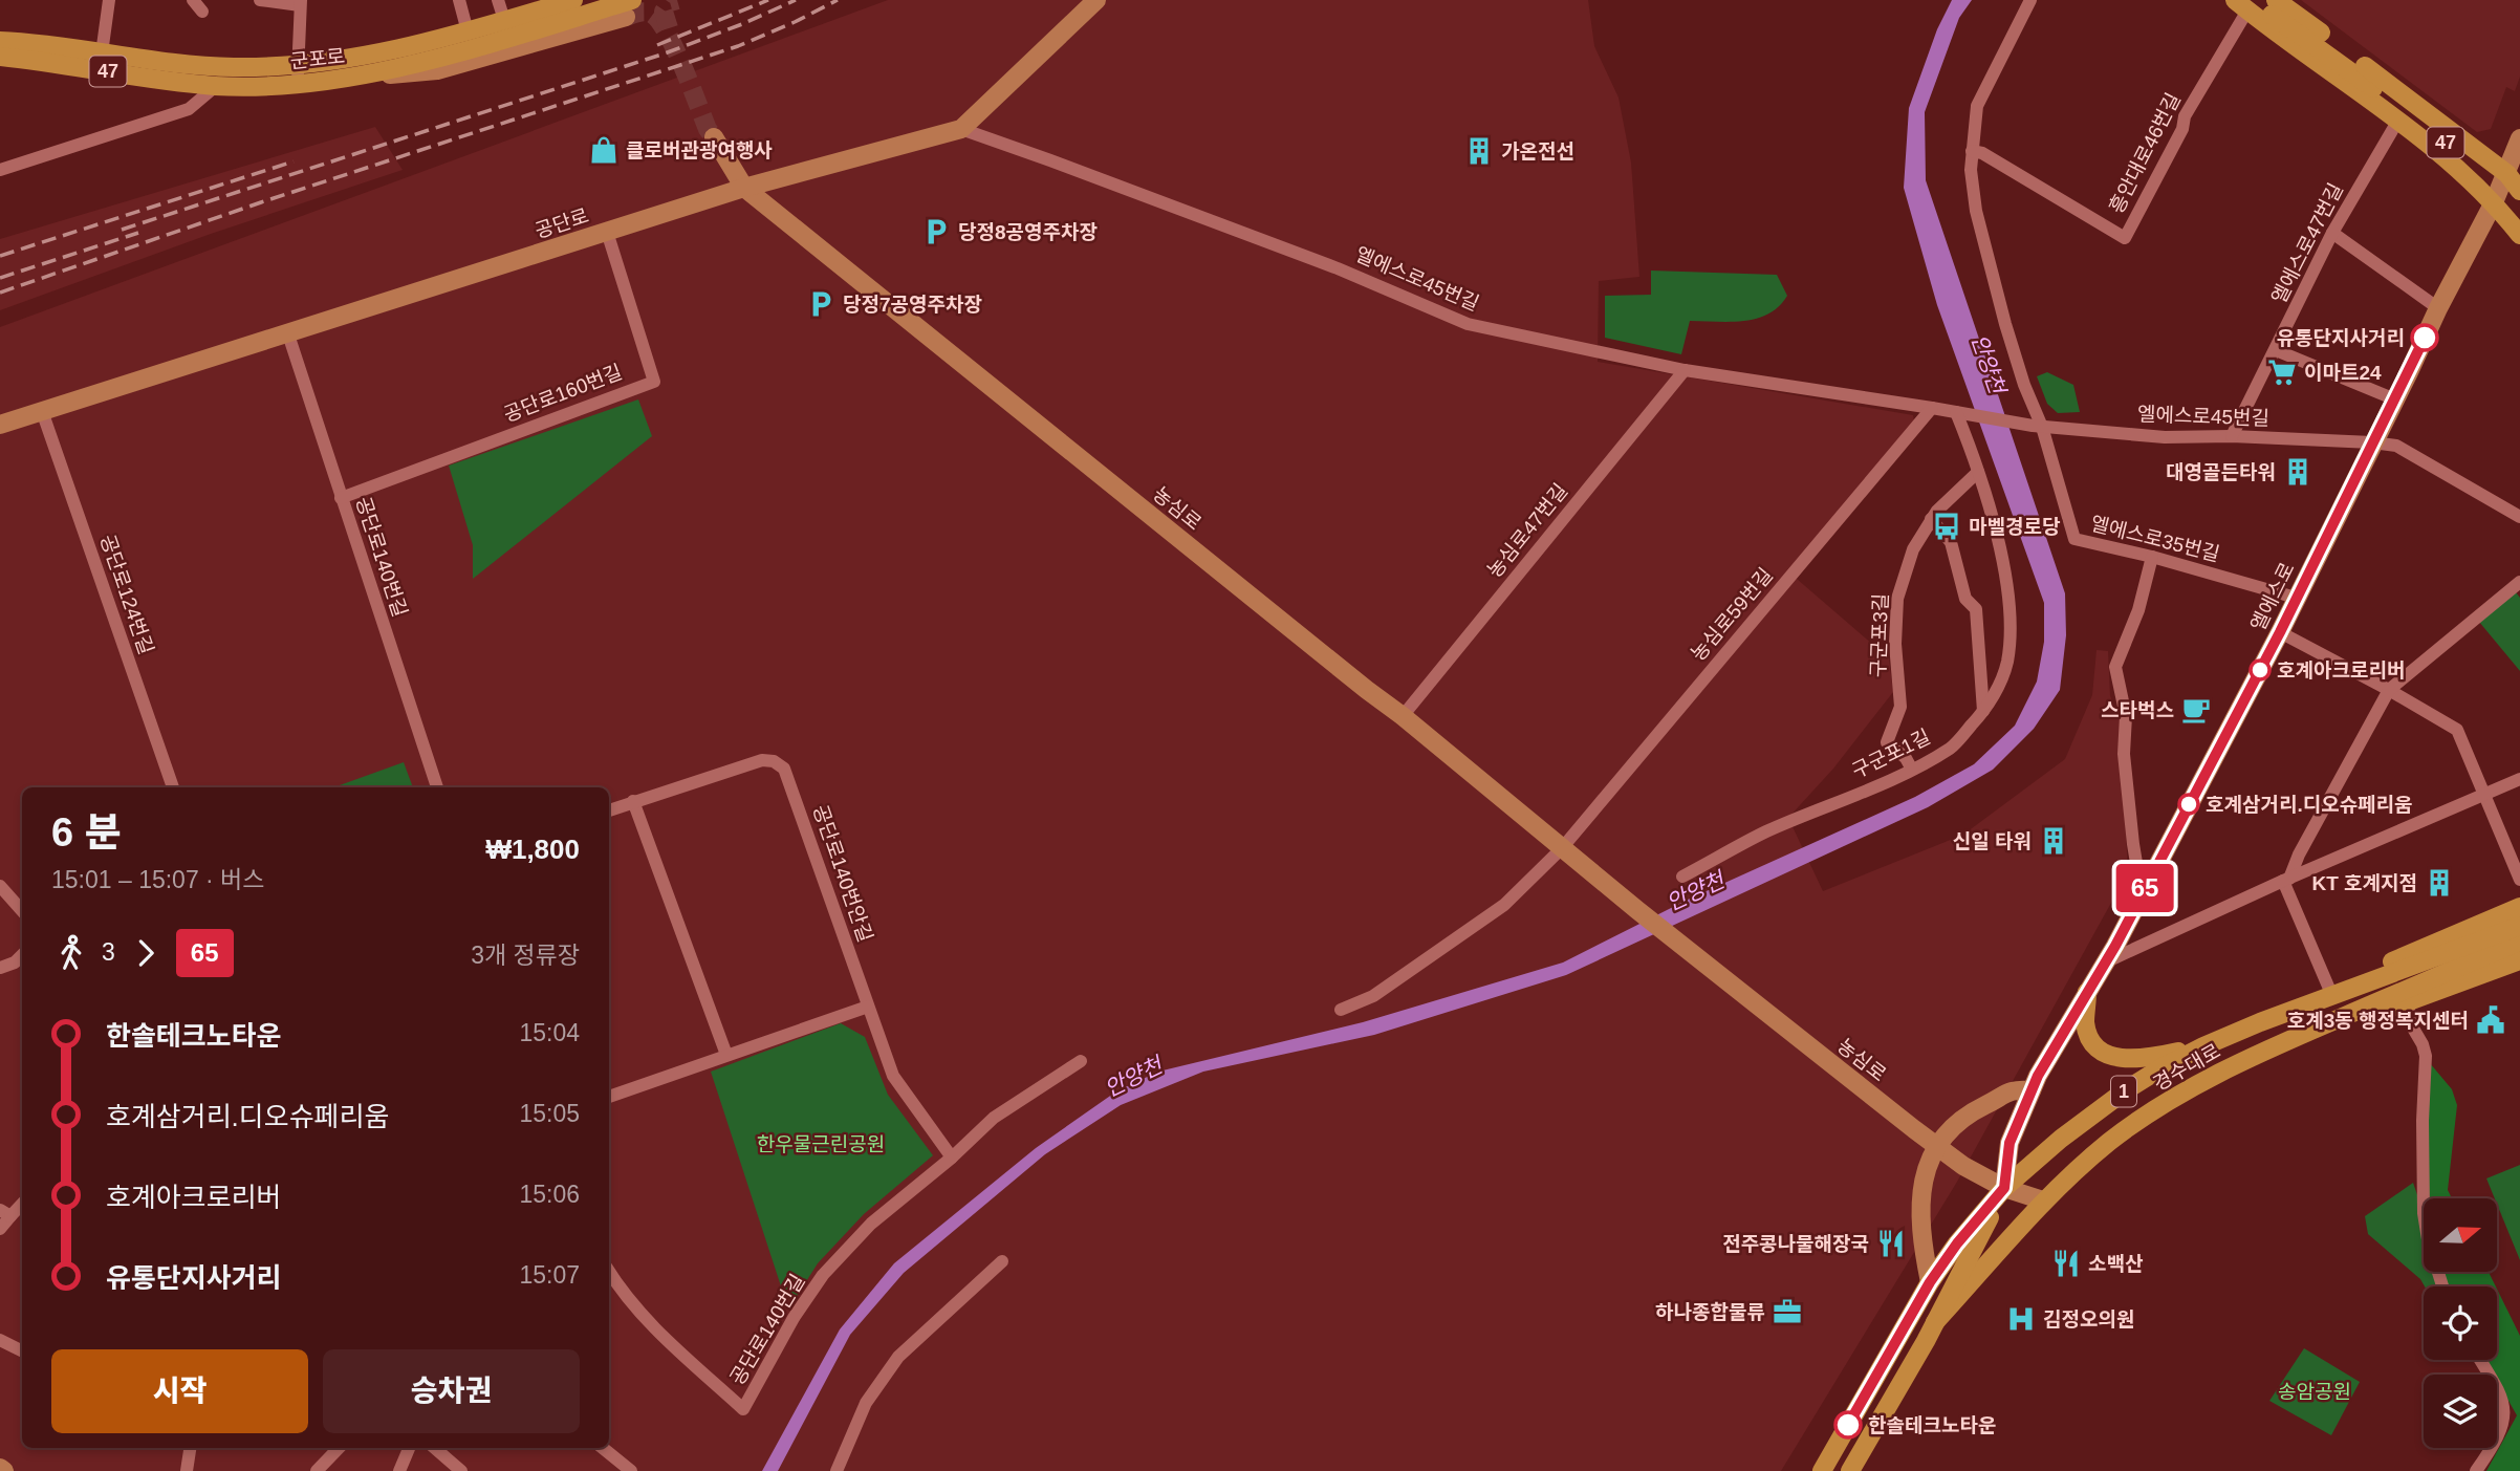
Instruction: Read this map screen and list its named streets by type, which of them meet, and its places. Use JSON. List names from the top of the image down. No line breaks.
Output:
{"streets":{"main road":["군포로","47","경수대로","1"],"street":["흥안대로46번길","공단로","엘에스로47번길","엘에스로45번길","공단로160번길","농심로","농심로47번길","엘에스로35번길","공단로140번길","공단로124번길","엘에스로","농심로59번길","구군포3길","구군포1길","공단로140번안길"]},"crossings":[["47","흥안대로46번길"],["공단로","엘에스로45번길"],["공단로","공단로160번길"],["공단로","농심로"],["공단로","공단로140번길"],["공단로","공단로124번길"],["엘에스로47번길","엘에스로45번길"],["엘에스로45번길","농심로47번길"],["엘에스로45번길","엘에스로35번길"],["엘에스로45번길","엘에스로"],["엘에스로45번길","농심로59번길"],["엘에스로45번길","구군포1길"],["공단로160번길","공단로140번길"],["농심로","농심로47번길"],["농심로","엘에스로"],["농심로","농심로59번길"],["농심로","경수대로"],["엘에스로35번길","엘에스로"],["공단로140번길","공단로140번안길"],["엘에스로","경수대로"],["구군포3길","구군포1길"]],"water":["안양천"],"parks":["한우물근린공원","송암공원"],"places":{"shop":["클로버관광여행사"],"building":["가온전선","대영골든타워","신일 타워","KT 호계지점"],"parking":["당정8공영주차장","당정7공영주차장"],"other":["유통단지사거리","호계아크로리버","호계삼거리.디오슈페리움","한솔테크노타운"],"supermarket":["이마트24"],"bus stop":["마벨경로당"],"cafe":["스타벅스"],"public building":["호계3동 행정복지센터"],"restaurant":["전주콩나물해장국","소백산"],"office":["하나종합물류"],"hospital":["김정오의원"]},"lines":["bus line 65"],"north":"right","page":{"on_map":"65","heading":["6 분","15:01 – 15:07 · 버스","₩1,800"],"legs":["3","65","3개 정류장"],"list":[{"name":"한솔테크노타운","value":"15:04"},{"name":"호계삼거리.디오슈페리움","value":"15:05"},{"name":"호계아크로리버","value":"15:06"},{"name":"유통단지사거리","value":"15:07"}],"buttons":["시작","승차권"]}}
